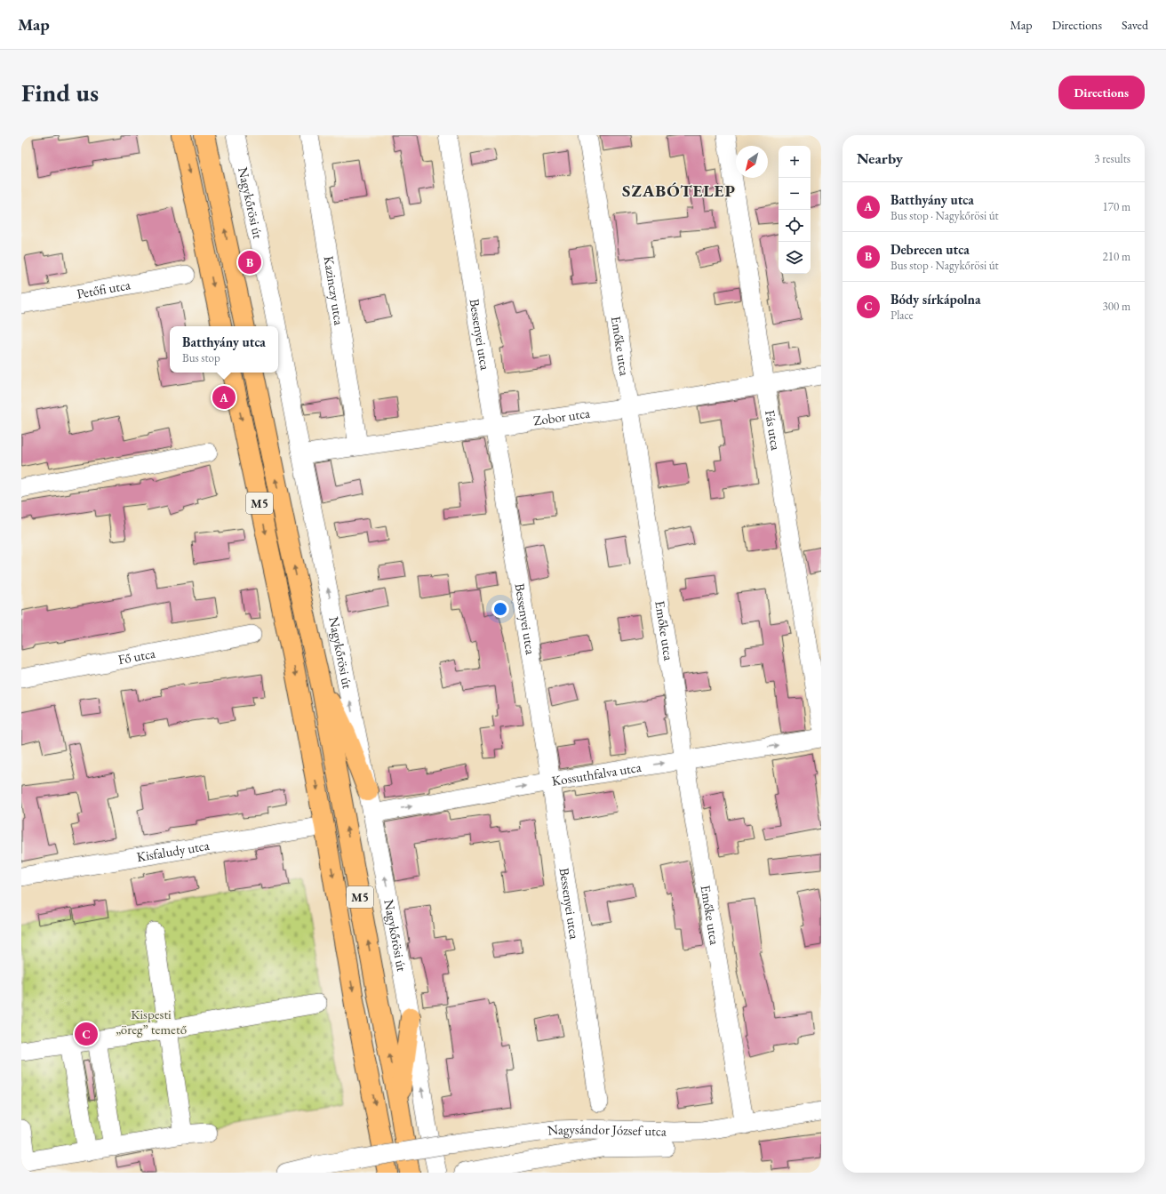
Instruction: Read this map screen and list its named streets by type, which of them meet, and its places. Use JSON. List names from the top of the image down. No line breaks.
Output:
{"streets":{"main road":["Nagykőrösi út","M5"],"street":["Petőfi utca","Kazinczy utca","Bessenyei utca","Emőke utca","Zobor utca","Fás utca","Fő utca","Kossuthfalva utca","Kisfaludy utca","Nagysándor József utca"]},"crossings":[["Nagykőrösi út","Zobor utca"],["Nagykőrösi út","Kossuthfalva utca"],["Kazinczy utca","Zobor utca"],["Bessenyei utca","Zobor utca"],["Bessenyei utca","Kossuthfalva utca"],["Emőke utca","Zobor utca"],["Emőke utca","Kossuthfalva utca"],["Emőke utca","Nagysándor József utca"],["Zobor utca","Fás utca"],["M5","Kisfaludy utca"]],"one_way":["Nagykőrösi út","Kossuthfalva utca"],"districts":["SZABÓTELEP"],"parks":["Kispesti „öreg” temető"],"north":"bottom left","page":{"header":"Map","nav":["Map","Directions","Saved"],"buttons":"Directions","title":"Find us","heading":["Nearby","3 results"],"map_buttons":["+","−"],"list":[{"mark":"A","name":"Batthyány utca","note":"Bus stop · Nagykőrösi út","value":"170 m"},{"mark":"B","name":"Debrecen utca","note":"Bus stop · Nagykőrösi út","value":"210 m"},{"mark":"C","name":"Bódy sírkápolna","note":"Place","value":"300 m"}],"pins":["B","A","C"],"popup":["Batthyány utca","Bus stop"]}}
